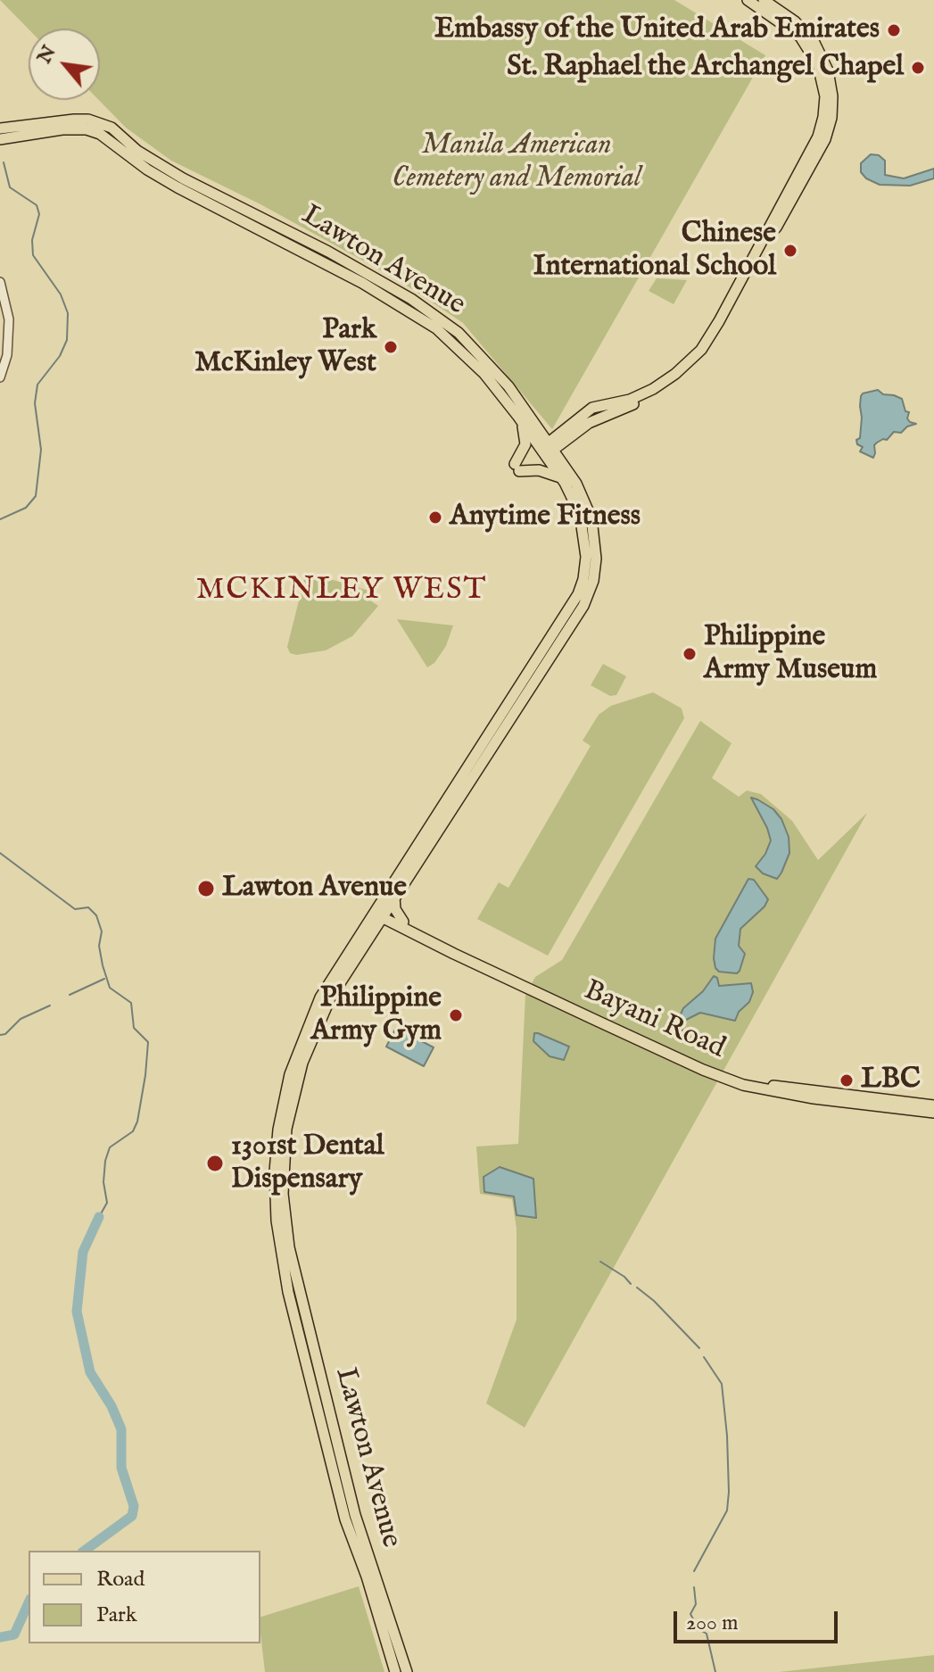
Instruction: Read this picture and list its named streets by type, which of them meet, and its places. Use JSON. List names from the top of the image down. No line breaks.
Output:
{"streets":{"main road":["Lawton Avenue","Bayani Road"]},"crossings":[["Lawton Avenue","Bayani Road"]],"districts":["MCKINLEY WEST"],"parks":["Manila American Cemetery and Memorial"],"places":["Embassy of the United Arab Emirates","St. Raphael the Archangel Chapel","Chinese International School","Park McKinley West","Anytime Fitness","Philippine Army Museum","Lawton Avenue","Philippine Army Gym","LBC","1301st Dental Dispensary"],"legend":["Road","Park"],"scale_bar":"200 m","north":"top left"}
